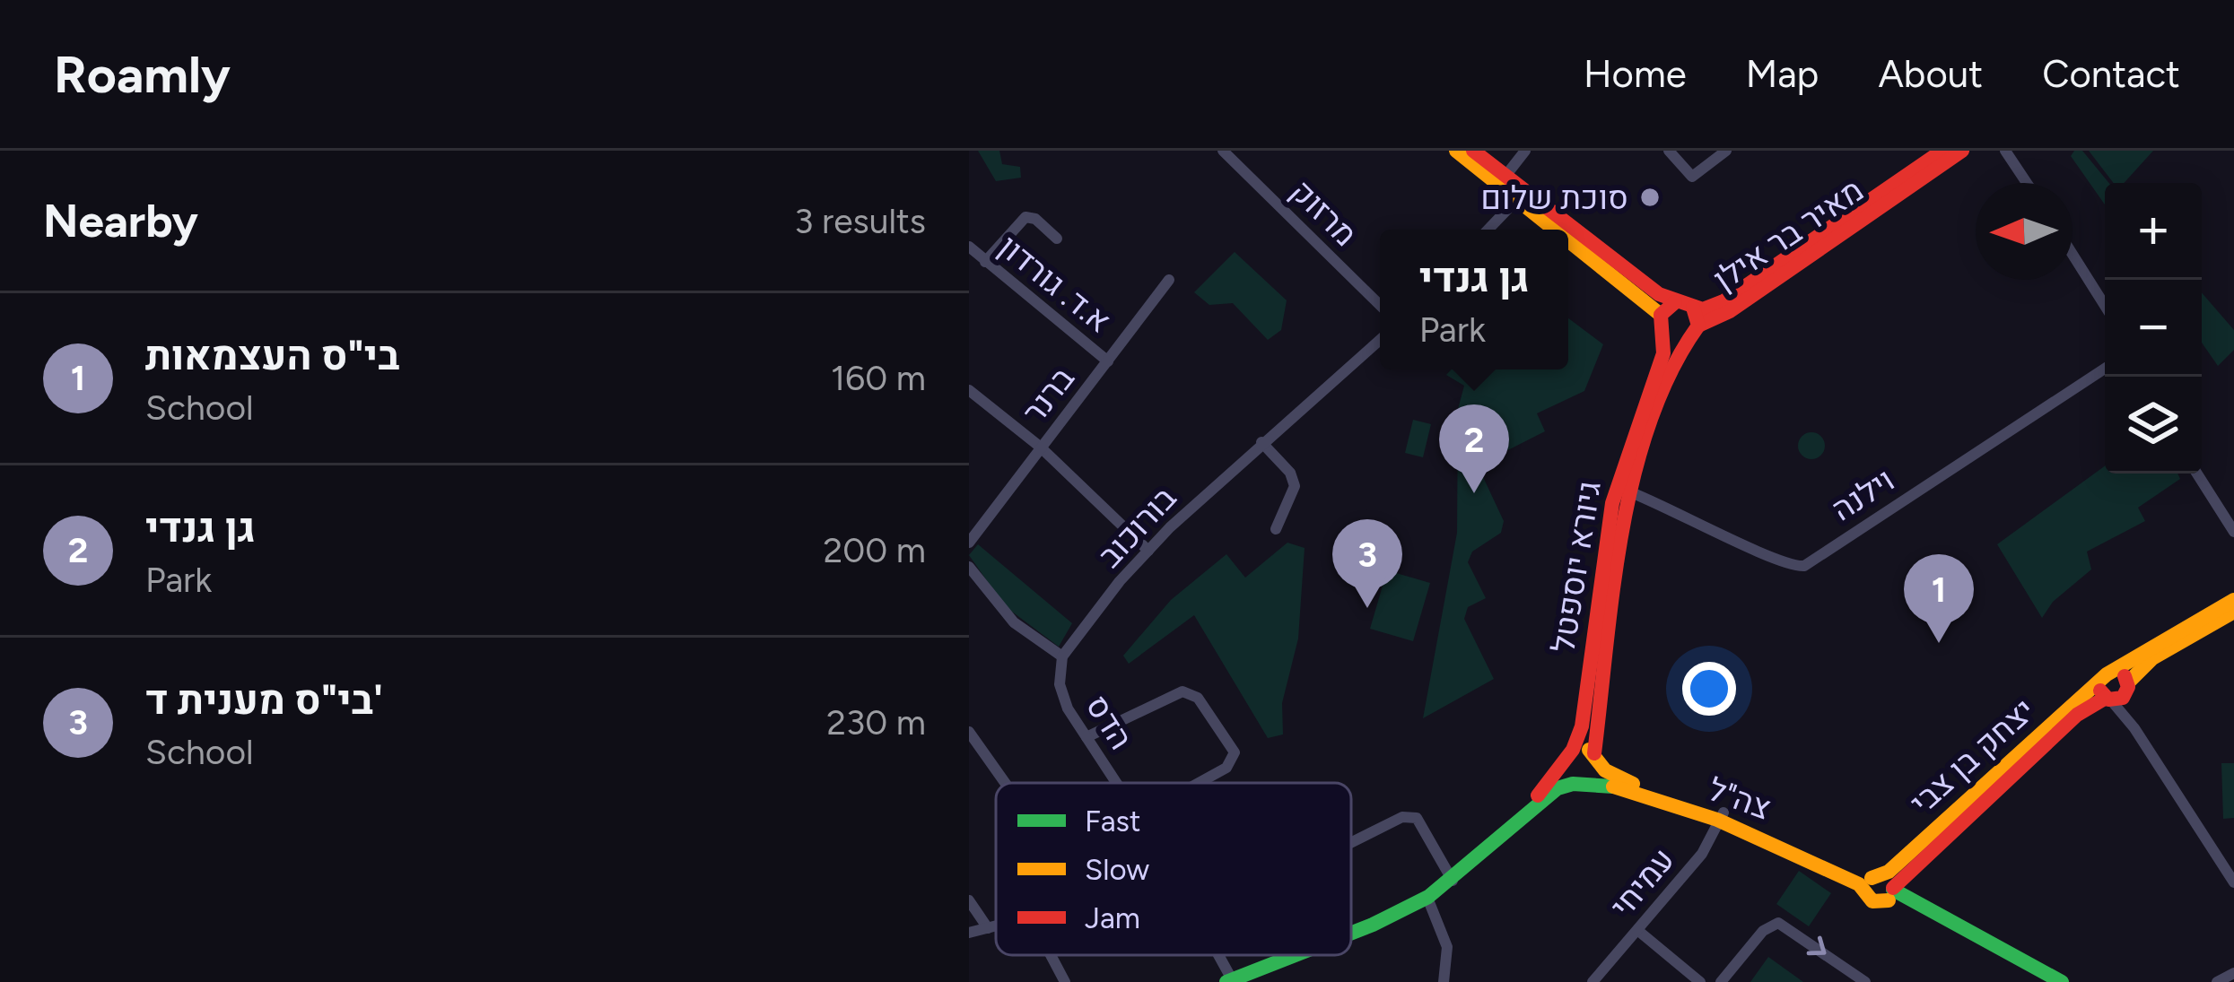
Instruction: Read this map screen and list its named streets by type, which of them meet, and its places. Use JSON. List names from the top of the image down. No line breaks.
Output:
{"streets":{"street":["מרזוק","מאיר בר אילן","א.ד. גורדון","ברנר","וילנה","בורוכוב","גיורא יוספטל","הדס","יצחק בן צבי","צה\"ל","עמיחי"]},"crossings":[["מאיר בר אילן","גיורא יוספטל"],["א.ד. גורדון","ברנר"],["וילנה","גיורא יוספטל"],["בורוכוב","הדס"],["גיורא יוספטל","הדס"],["גיורא יוספטל","צה\"ל"],["יצחק בן צבי","צה\"ל"],["צה\"ל","עמיחי"]],"places":["סוכת שלום"],"legend":["Fast","Slow","Jam"],"north":"left","page":{"header":"Roamly","nav":["Home","Map","About","Contact"],"heading":["Nearby","3 results"],"map_buttons":["+","−"],"popup":["גן גנדי","Park"],"list":[{"mark":"1","name":"בי\"ס העצמאות","note":"School","value":"160 m"},{"mark":"2","name":"גן גנדי","note":"Park","value":"200 m"},{"mark":"3","name":"בי\"ס מענית ד'","note":"School","value":"230 m"}],"pins":["2","3","1"]}}
